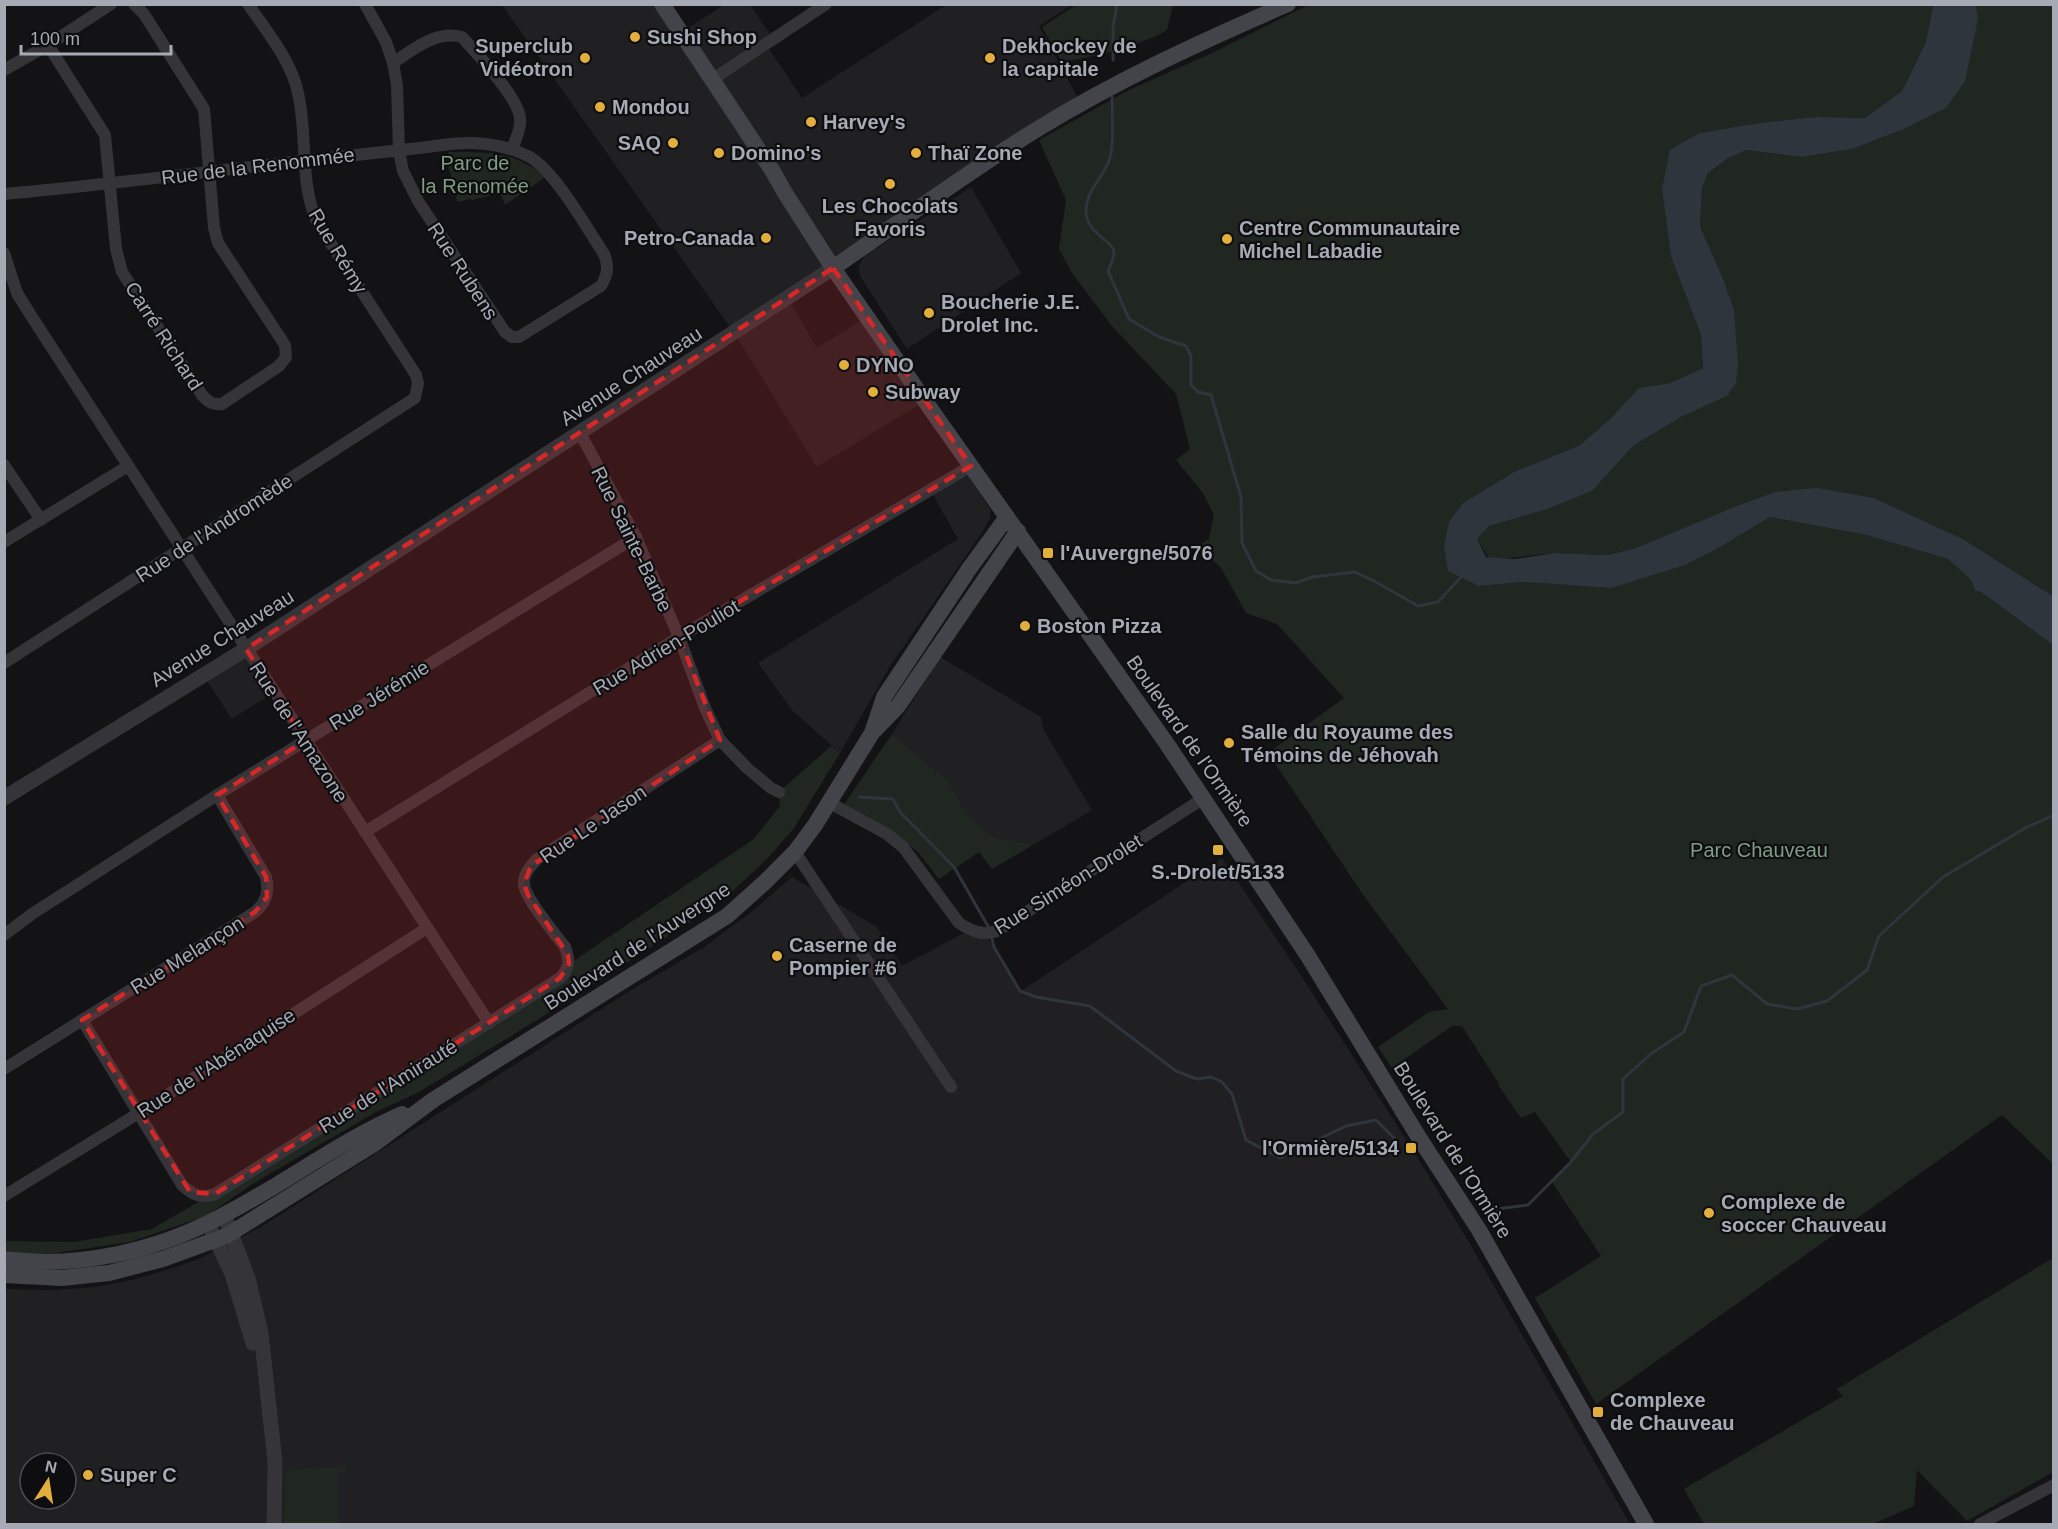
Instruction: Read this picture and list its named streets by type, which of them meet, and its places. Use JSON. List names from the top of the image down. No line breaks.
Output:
{"streets":{"main road":["Avenue Chauveau","Boulevard de l'Ormière","Boulevard de l'Auvergne"],"street":["Rue de la Renommée","Rue Rémy","Rue Rubens","Carré Richard","Rue de l'Andromède","Rue Sainte-Barbe","Rue Adrien-Pouliot","Rue Jérémie","Rue de l'Amazone","Rue Le Jason","Rue Siméon-Drolet","Rue Melançon","Rue de l'Abénaquise","Rue de l'Amirauté"]},"crossings":[["Rue de la Renommée","Rue Rémy"],["Rue de la Renommée","Rue Rubens"],["Rue de la Renommée","Carré Richard"],["Rue Rémy","Rue de l'Andromède"],["Avenue Chauveau","Rue Sainte-Barbe"],["Avenue Chauveau","Rue de l'Amazone"],["Avenue Chauveau","Boulevard de l'Ormière"],["Rue de l'Andromède","Rue de l'Amazone"],["Rue Sainte-Barbe","Rue Adrien-Pouliot"],["Rue Sainte-Barbe","Rue Jérémie"],["Rue Sainte-Barbe","Rue Le Jason"],["Rue Adrien-Pouliot","Rue de l'Amazone"],["Rue Adrien-Pouliot","Boulevard de l'Ormière"],["Rue Jérémie","Rue de l'Amazone"],["Rue Jérémie","Rue Melançon"],["Rue de l'Amazone","Rue de l'Abénaquise"],["Rue de l'Amazone","Rue de l'Amirauté"],["Boulevard de l'Ormière","Rue Siméon-Drolet"],["Boulevard de l'Ormière","Boulevard de l'Auvergne"],["Rue Le Jason","Rue de l'Amirauté"],["Rue Siméon-Drolet","Boulevard de l'Auvergne"],["Rue de l'Abénaquise","Rue de l'Amirauté"]],"parks":["Parc de la Renomée","Parc Chauveau"],"places":{"other":["Sushi Shop","Superclub Vidéotron","Dekhockey de la capitale","Mondou","Harvey's","SAQ","Domino's","Thaï Zone","Les Chocolats Favoris","Petro-Canada","Centre Communautaire Michel Labadie","Boucherie J.E. Drolet Inc.","DYNO","Subway","Boston Pizza","Salle du Royaume des Témoins de Jéhovah","Caserne de Pompier #6","Complexe de soccer Chauveau","Super C"],"transit":["l'Auvergne/5076","S.-Drolet/5133","l'Ormière/5134","Complexe de Chauveau"]},"scale_bar":"100 m","north":"top"}
